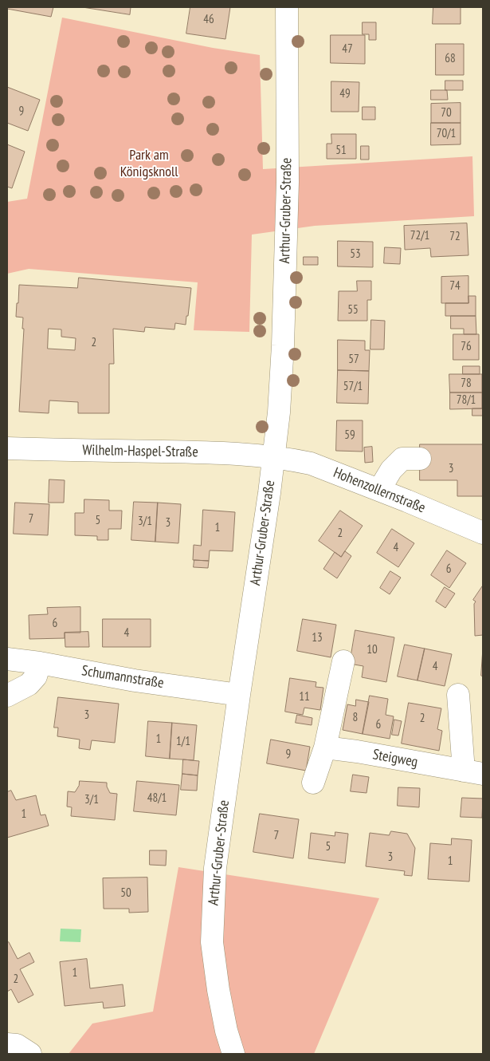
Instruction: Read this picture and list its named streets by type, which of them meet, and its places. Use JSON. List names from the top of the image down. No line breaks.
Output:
{"streets":{"street":["Arthur-Gruber-Straße","Wilhelm-Haspel-Straße","Hohenzollernstraße","Schumannstraße","Steigweg"]},"crossings":[["Arthur-Gruber-Straße","Wilhelm-Haspel-Straße"],["Arthur-Gruber-Straße","Hohenzollernstraße"],["Arthur-Gruber-Straße","Schumannstraße"],["Wilhelm-Haspel-Straße","Hohenzollernstraße"]],"parks":["Park am Königsknoll"],"house_numbers":["46","47","68","49","9","70","70/1","51","72/1","72","53","74","55","2","76","57","78","57/1","78/1","59","3","7","5","3/1","3","1","2","4","6","6","4","13","10","4","11","3","8","2","6","1","1/1","9","48/1","3/1","1","7","5","3","1","50","1","2"]}
